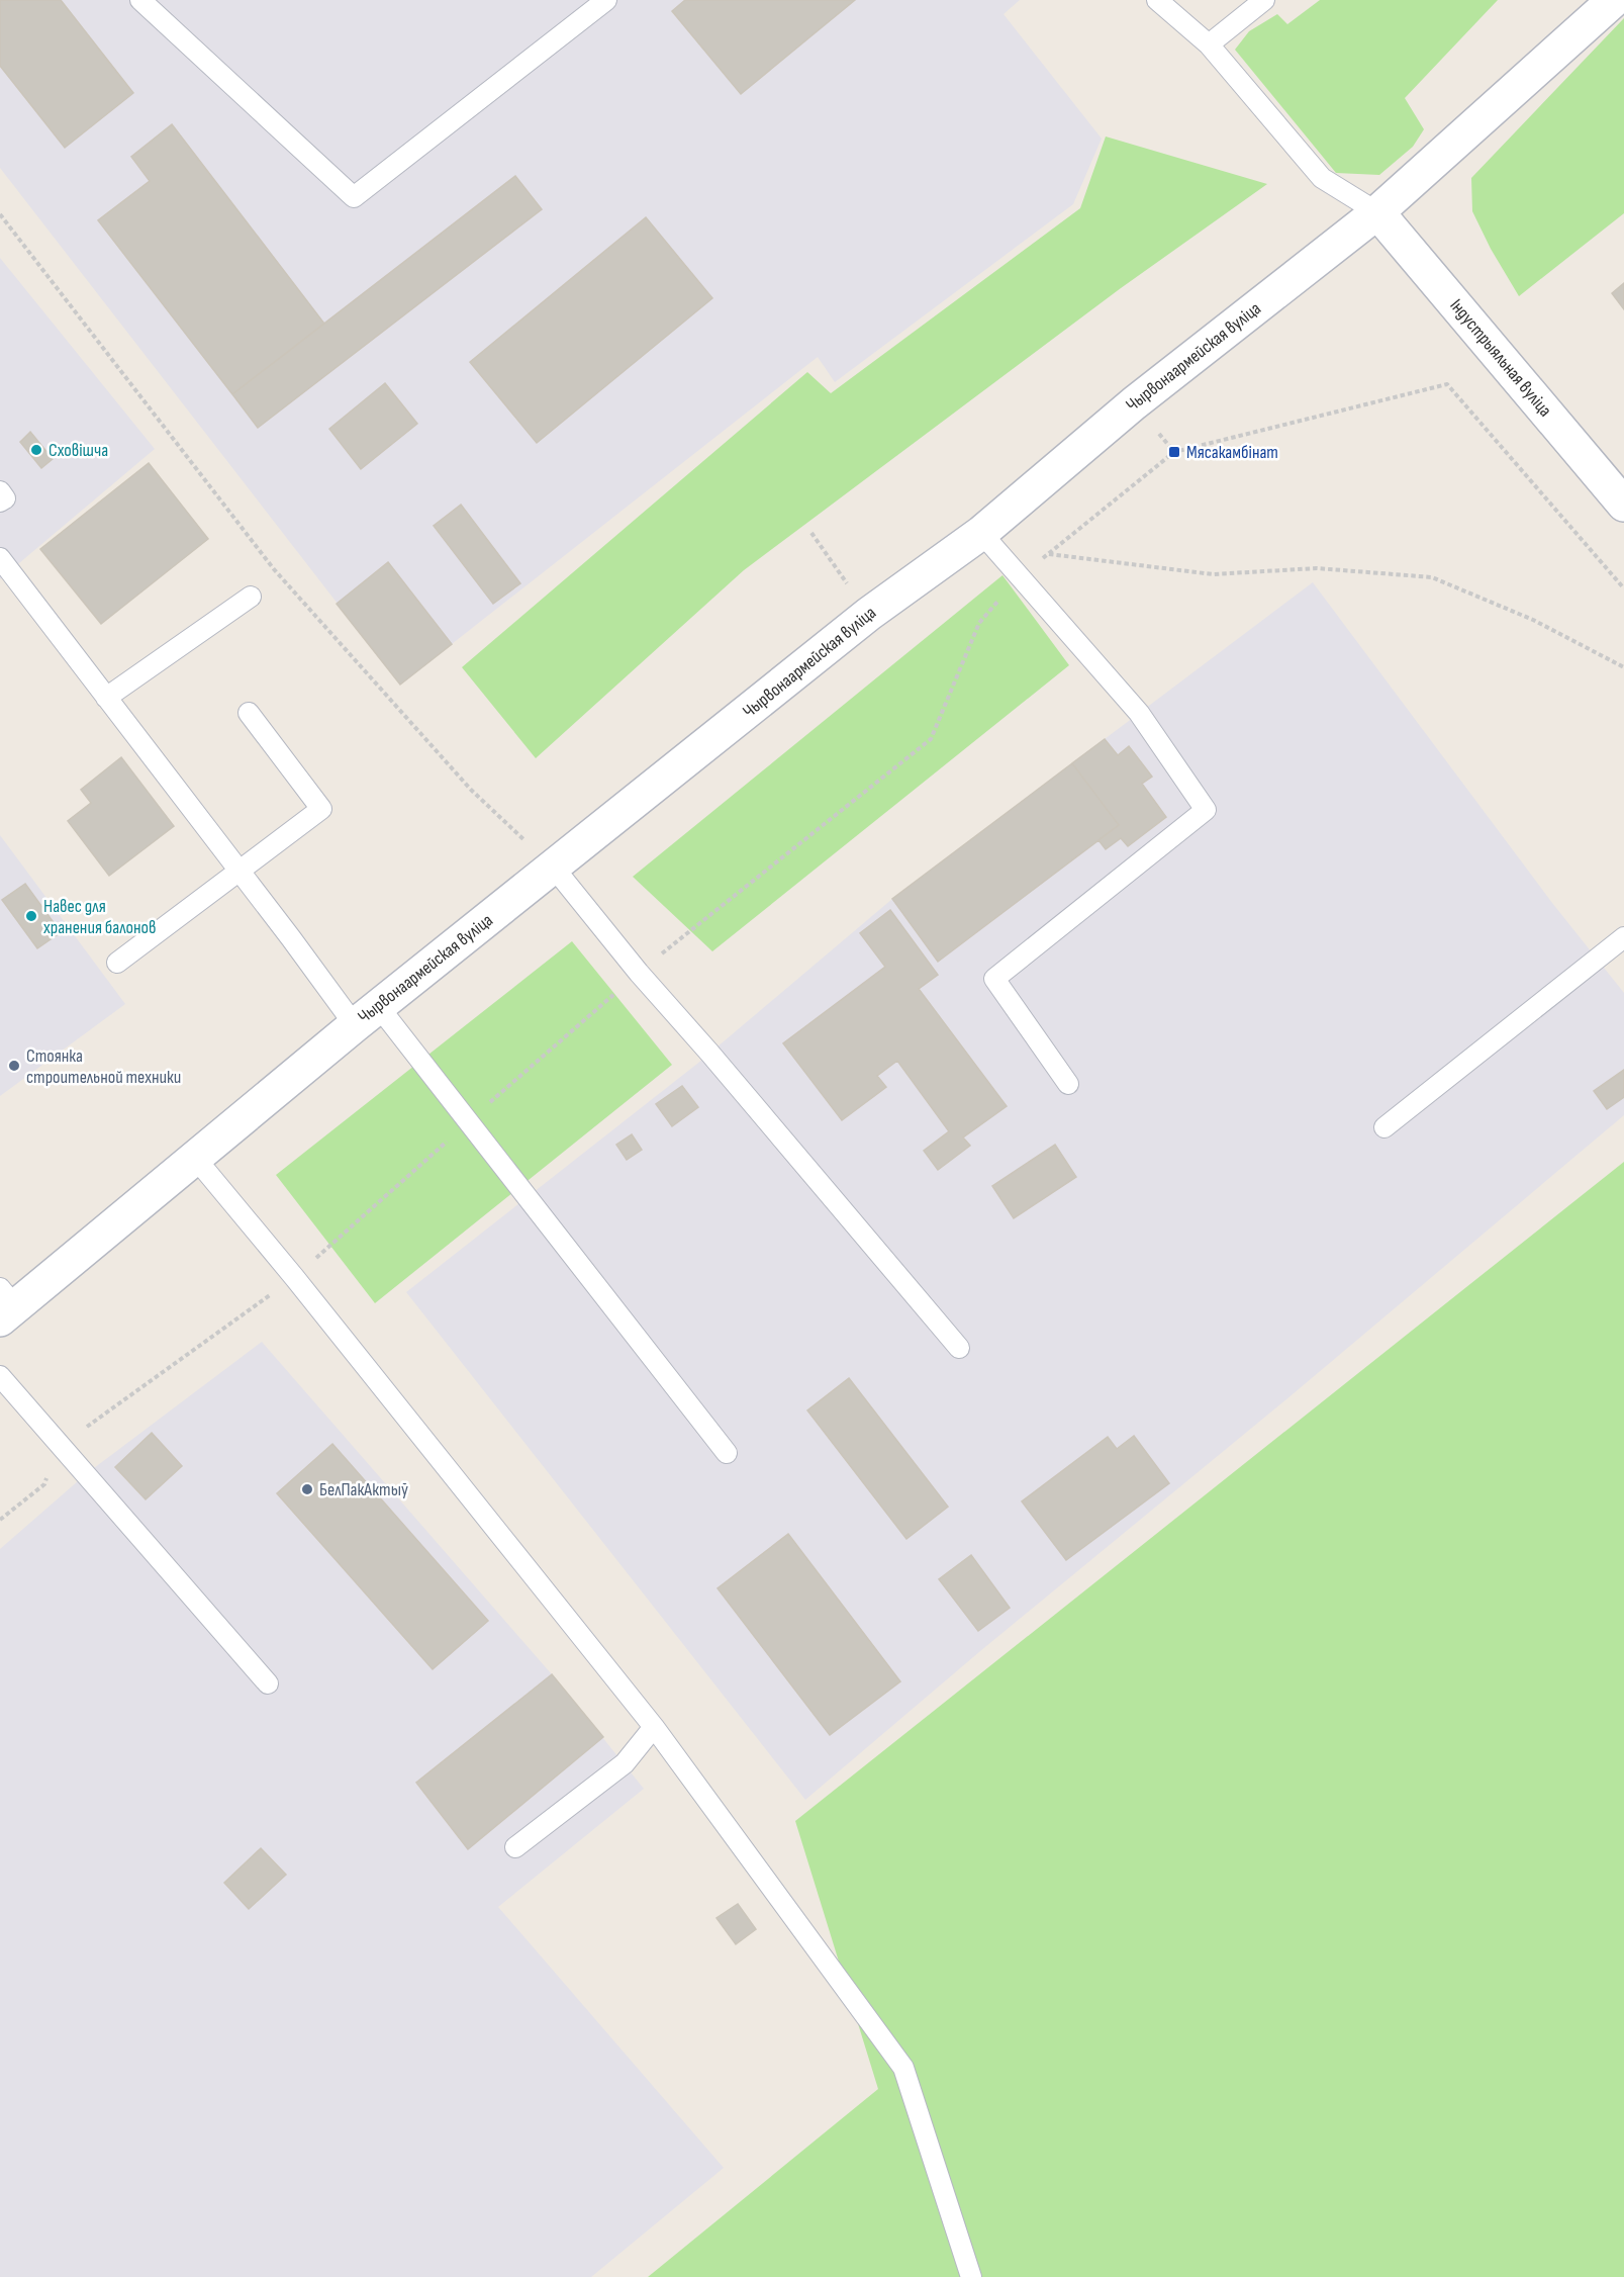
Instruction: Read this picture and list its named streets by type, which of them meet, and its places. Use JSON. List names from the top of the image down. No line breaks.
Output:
{"streets":{"street":["Чырвонаармейская вуліца","Індустрыяльная вуліца"]},"crossings":[["Чырвонаармейская вуліца","Індустрыяльная вуліца"]],"places":{"other":["Сховішча","Навес для хранения балонов","Стоянка строительной техники","БелПакАктыў"],"transit":["Мясакамбінат"]}}
